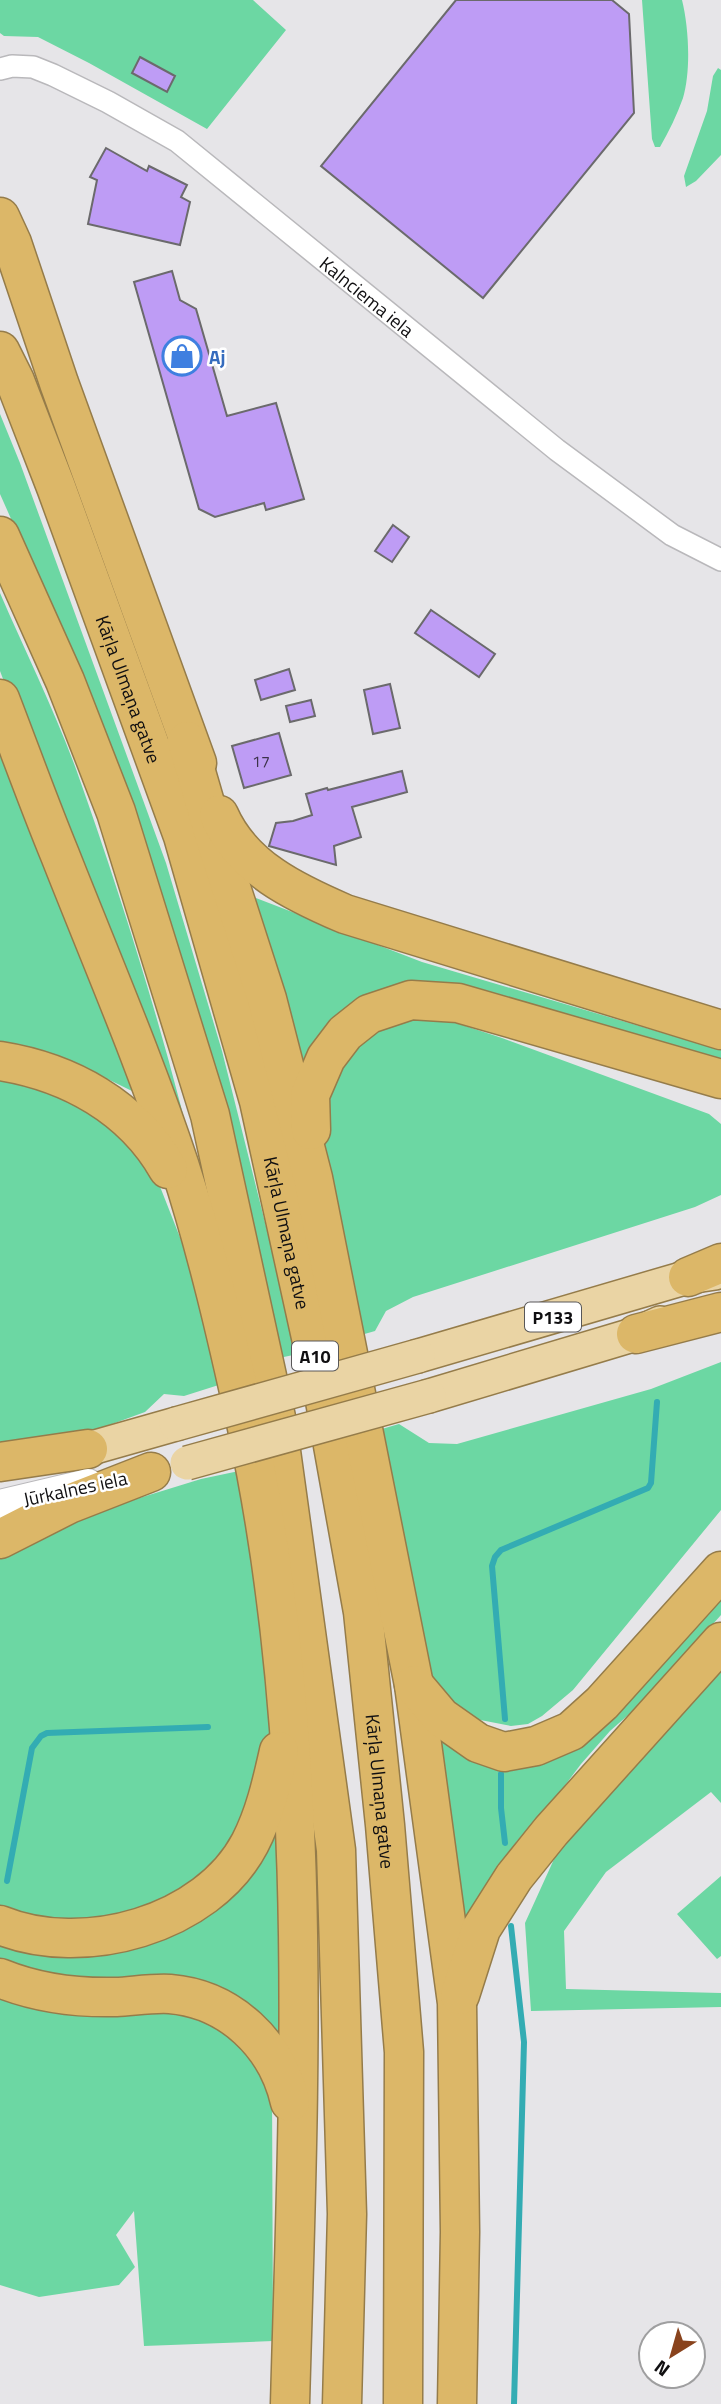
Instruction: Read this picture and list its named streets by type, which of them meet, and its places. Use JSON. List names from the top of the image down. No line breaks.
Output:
{"streets":{"highway":["Kārļa Ulmaņa gatve","A10"],"main road":["P133"],"street":["Kalnciema iela","Jūrkalnes iela"]},"crossings":[["P133","Jūrkalnes iela"]],"places":{"shop":["Aj"]},"house_numbers":["17"],"north":"bottom left"}
